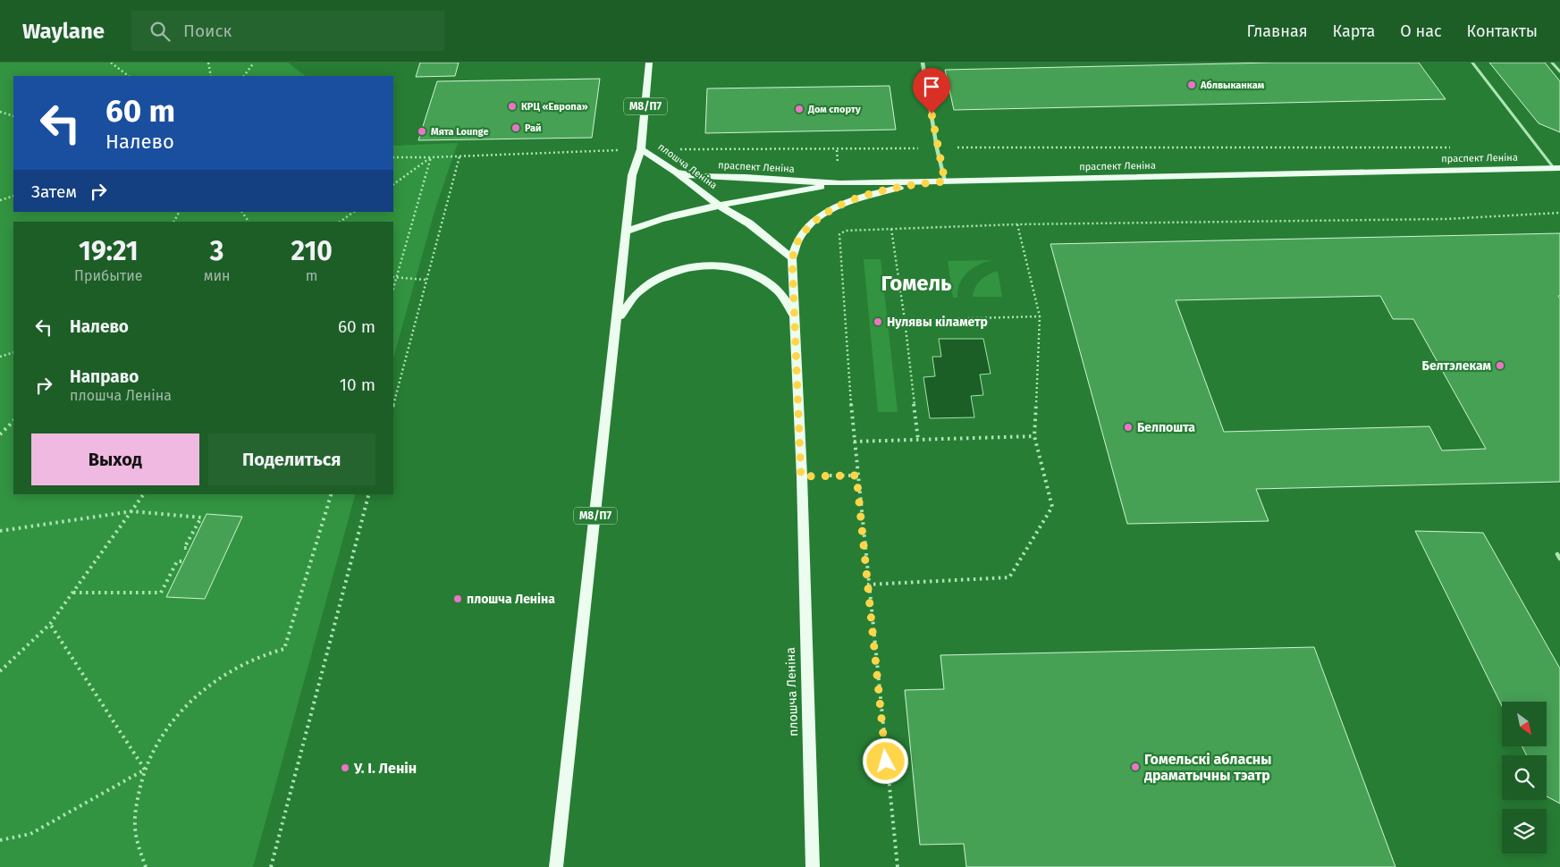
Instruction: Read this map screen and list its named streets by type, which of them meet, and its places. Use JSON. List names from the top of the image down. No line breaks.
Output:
{"streets":{"main road":["М8/П7","праспект Леніна","плошча Леніна"]},"crossings":[["М8/П7","плошча Леніна"],["праспект Леніна","плошча Леніна"]],"districts":["Гомель"],"places":["Аблвыканкам","КРЦ «Европа»","Дом спорту","Рай","Мята Lounge","Нулявы кіламетр","Белтэлекам","Белпошта","плошча Леніна","Гомельскі абласны драматычны тэатр","У. І. Ленін"],"north":"bottom right","page":{"header":"Waylane","search":"Поиск","nav":["Главная","Карта","О нас","Контакты"],"turn":["60 m","Налево"],"then":"Затем","eta":["19:21","Прибытие","3","мин","210","m"],"list":[{"name":"Налево","value":"60 m"},{"name":"Направо","note":"плошча Леніна","value":"10 m"}],"buttons":["Выход","Поделиться"]}}
